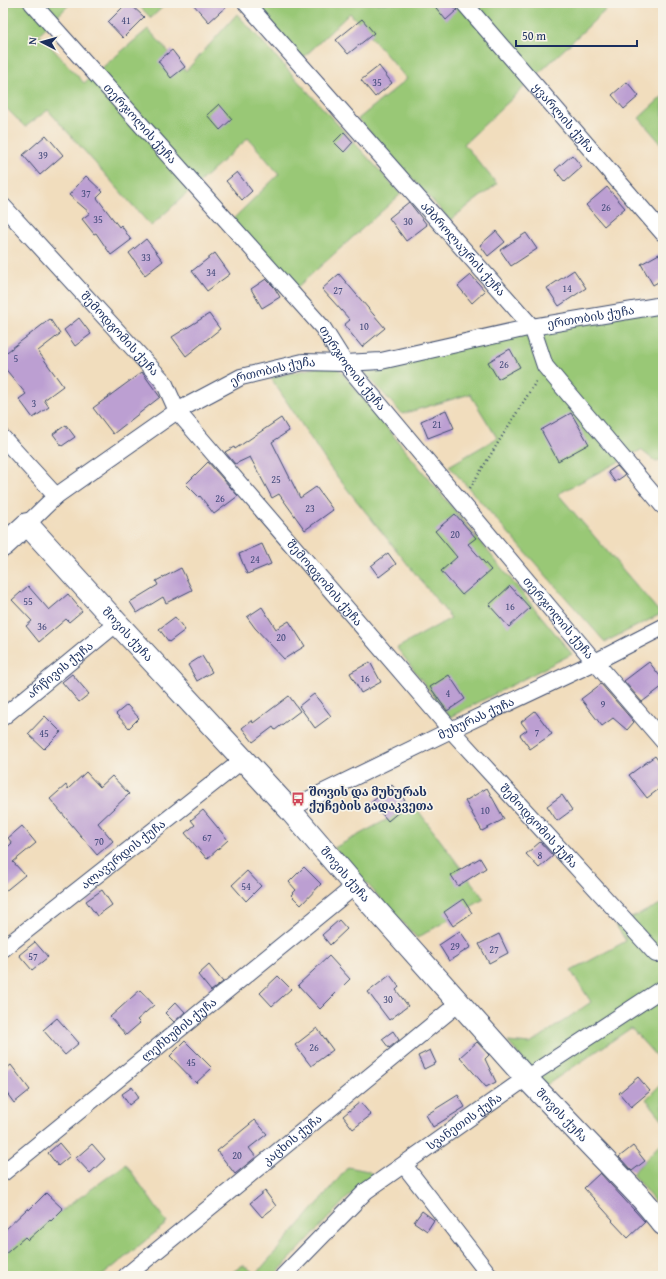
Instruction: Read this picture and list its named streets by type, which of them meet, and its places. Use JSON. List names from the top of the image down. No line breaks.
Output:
{"streets":{"street":["ყვარლის ქუჩა","თერჯოლის ქუჩა","ამბროლაურის ქუჩა","ერთობის ქუჩა","შემოდგომის ქუჩა","შოვის ქუჩა","არწივის ქუჩა","მუხურას ქუჩა","ალავერდის ქუჩა","ლეჩხუმის ქუჩა","სვანეთის ქუჩა","კაცხის ქუჩა"]},"crossings":[["თერჯოლის ქუჩა","ერთობის ქუჩა"],["თერჯოლის ქუჩა","მუხურას ქუჩა"],["ამბროლაურის ქუჩა","ერთობის ქუჩა"],["ერთობის ქუჩა","შემოდგომის ქუჩა"],["ერთობის ქუჩა","შოვის ქუჩა"],["შემოდგომის ქუჩა","მუხურას ქუჩა"],["შოვის ქუჩა","არწივის ქუჩა"],["შოვის ქუჩა","მუხურას ქუჩა"],["შოვის ქუჩა","ალავერდის ქუჩა"],["შოვის ქუჩა","ლეჩხუმის ქუჩა"],["შოვის ქუჩა","სვანეთის ქუჩა"],["შოვის ქუჩა","კაცხის ქუჩა"]],"places":{"bus stop":["შოვის და მუხურას ქუჩების გადაკვეთა"]},"house_numbers":["41","35","39","37","26","35","30","33","34","14","27","10","5","26","3","21","25","26","23","20","24","55","16","36","20","16","4","9","7","45","10","67","70","8","54","29","27","57","30","26","45","20"],"scale_bar":"50 m","north":"left"}
